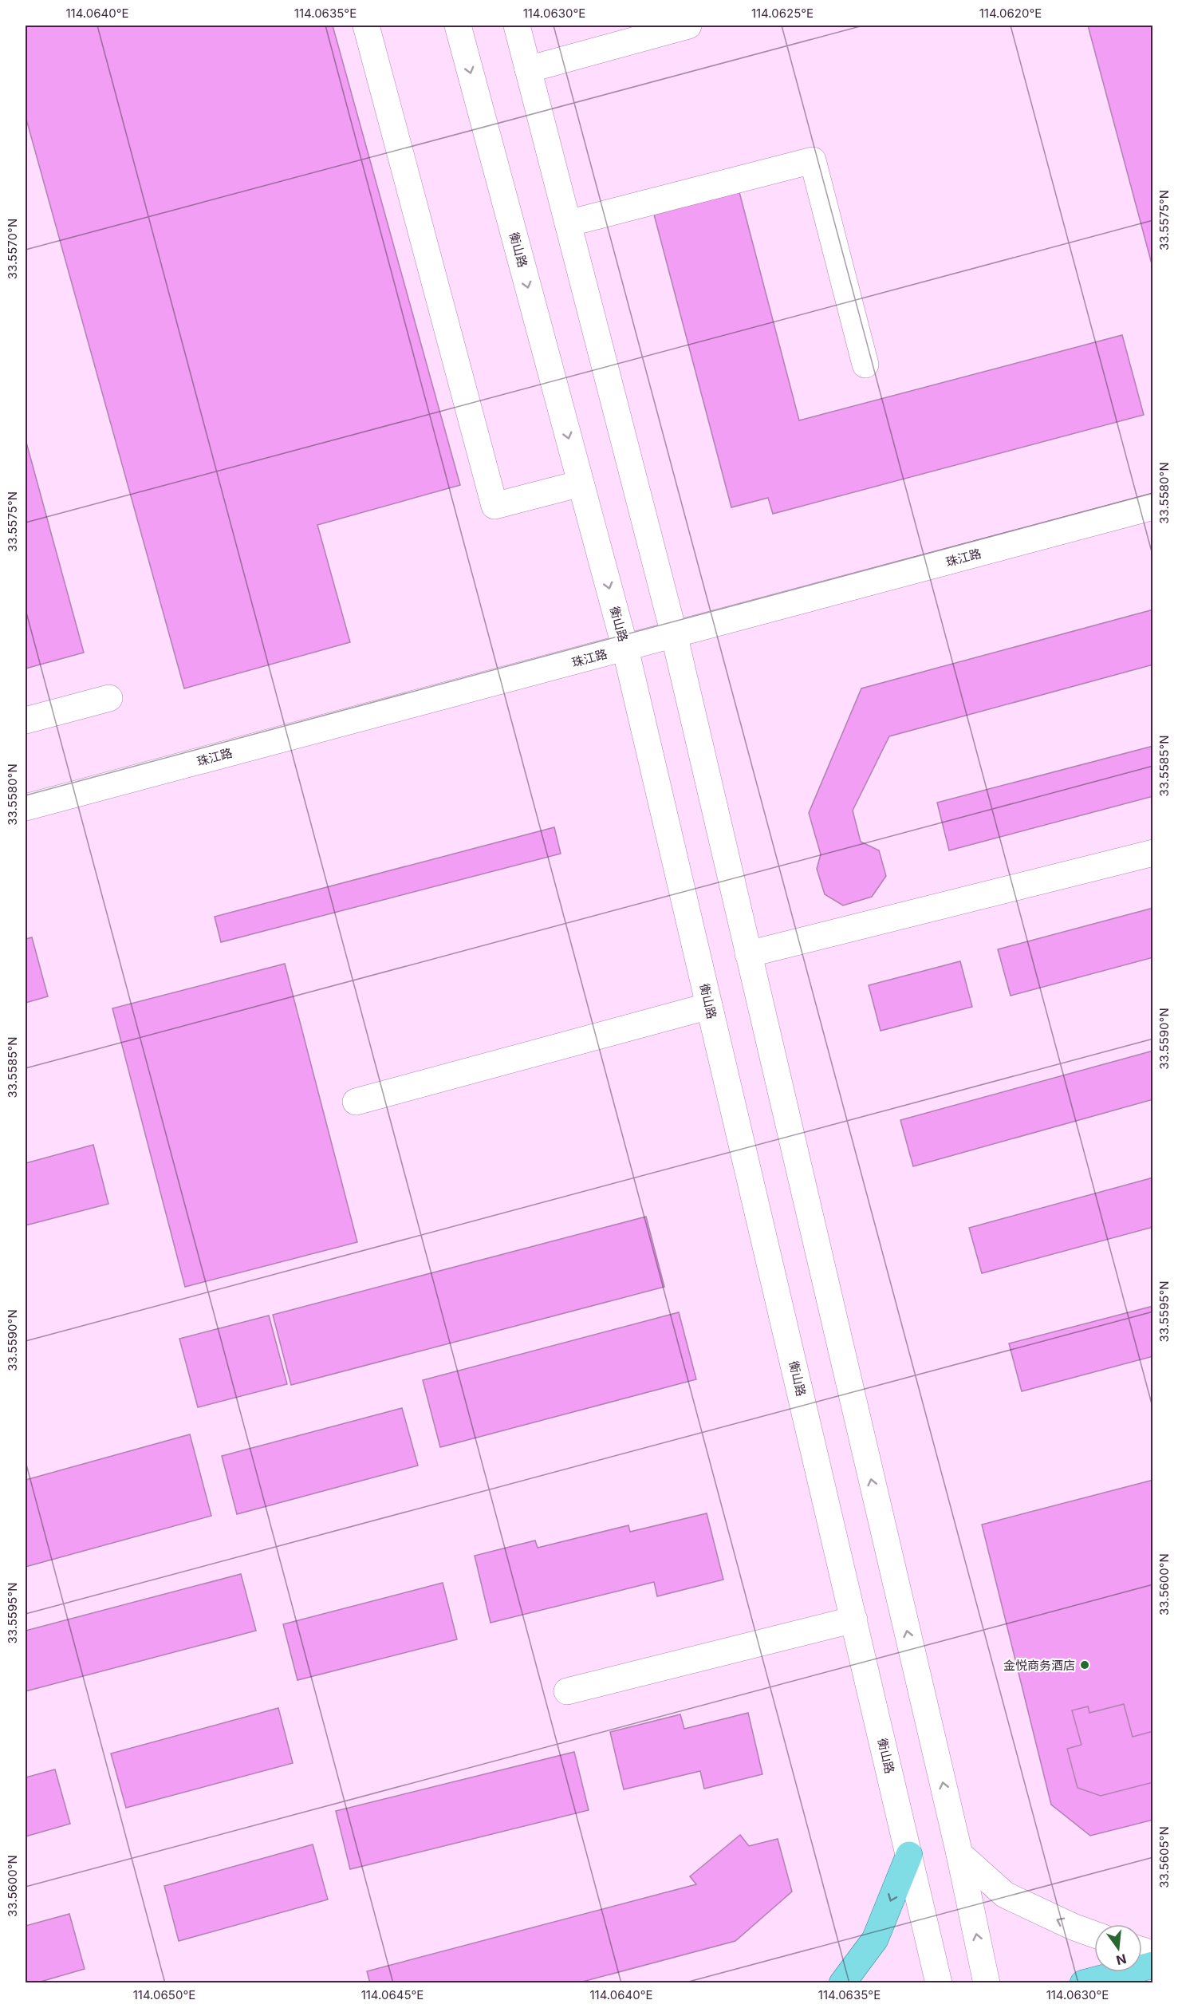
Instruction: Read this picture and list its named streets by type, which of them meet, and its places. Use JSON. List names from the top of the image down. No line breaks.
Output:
{"streets":{"street":["衡山路","珠江路"]},"crossings":[["衡山路","珠江路"]],"places":["金悦商务酒店"],"north":"bottom","coordinates":["114.0640°E","114.0635°E","114.0630°E","114.0625°E","114.0620°E","33.5575°N","33.5570°N","33.5580°N","33.5585°N","33.5590°N","33.5595°N","33.5600°N","33.5605°N","114.0650°E","114.0645°E"]}
